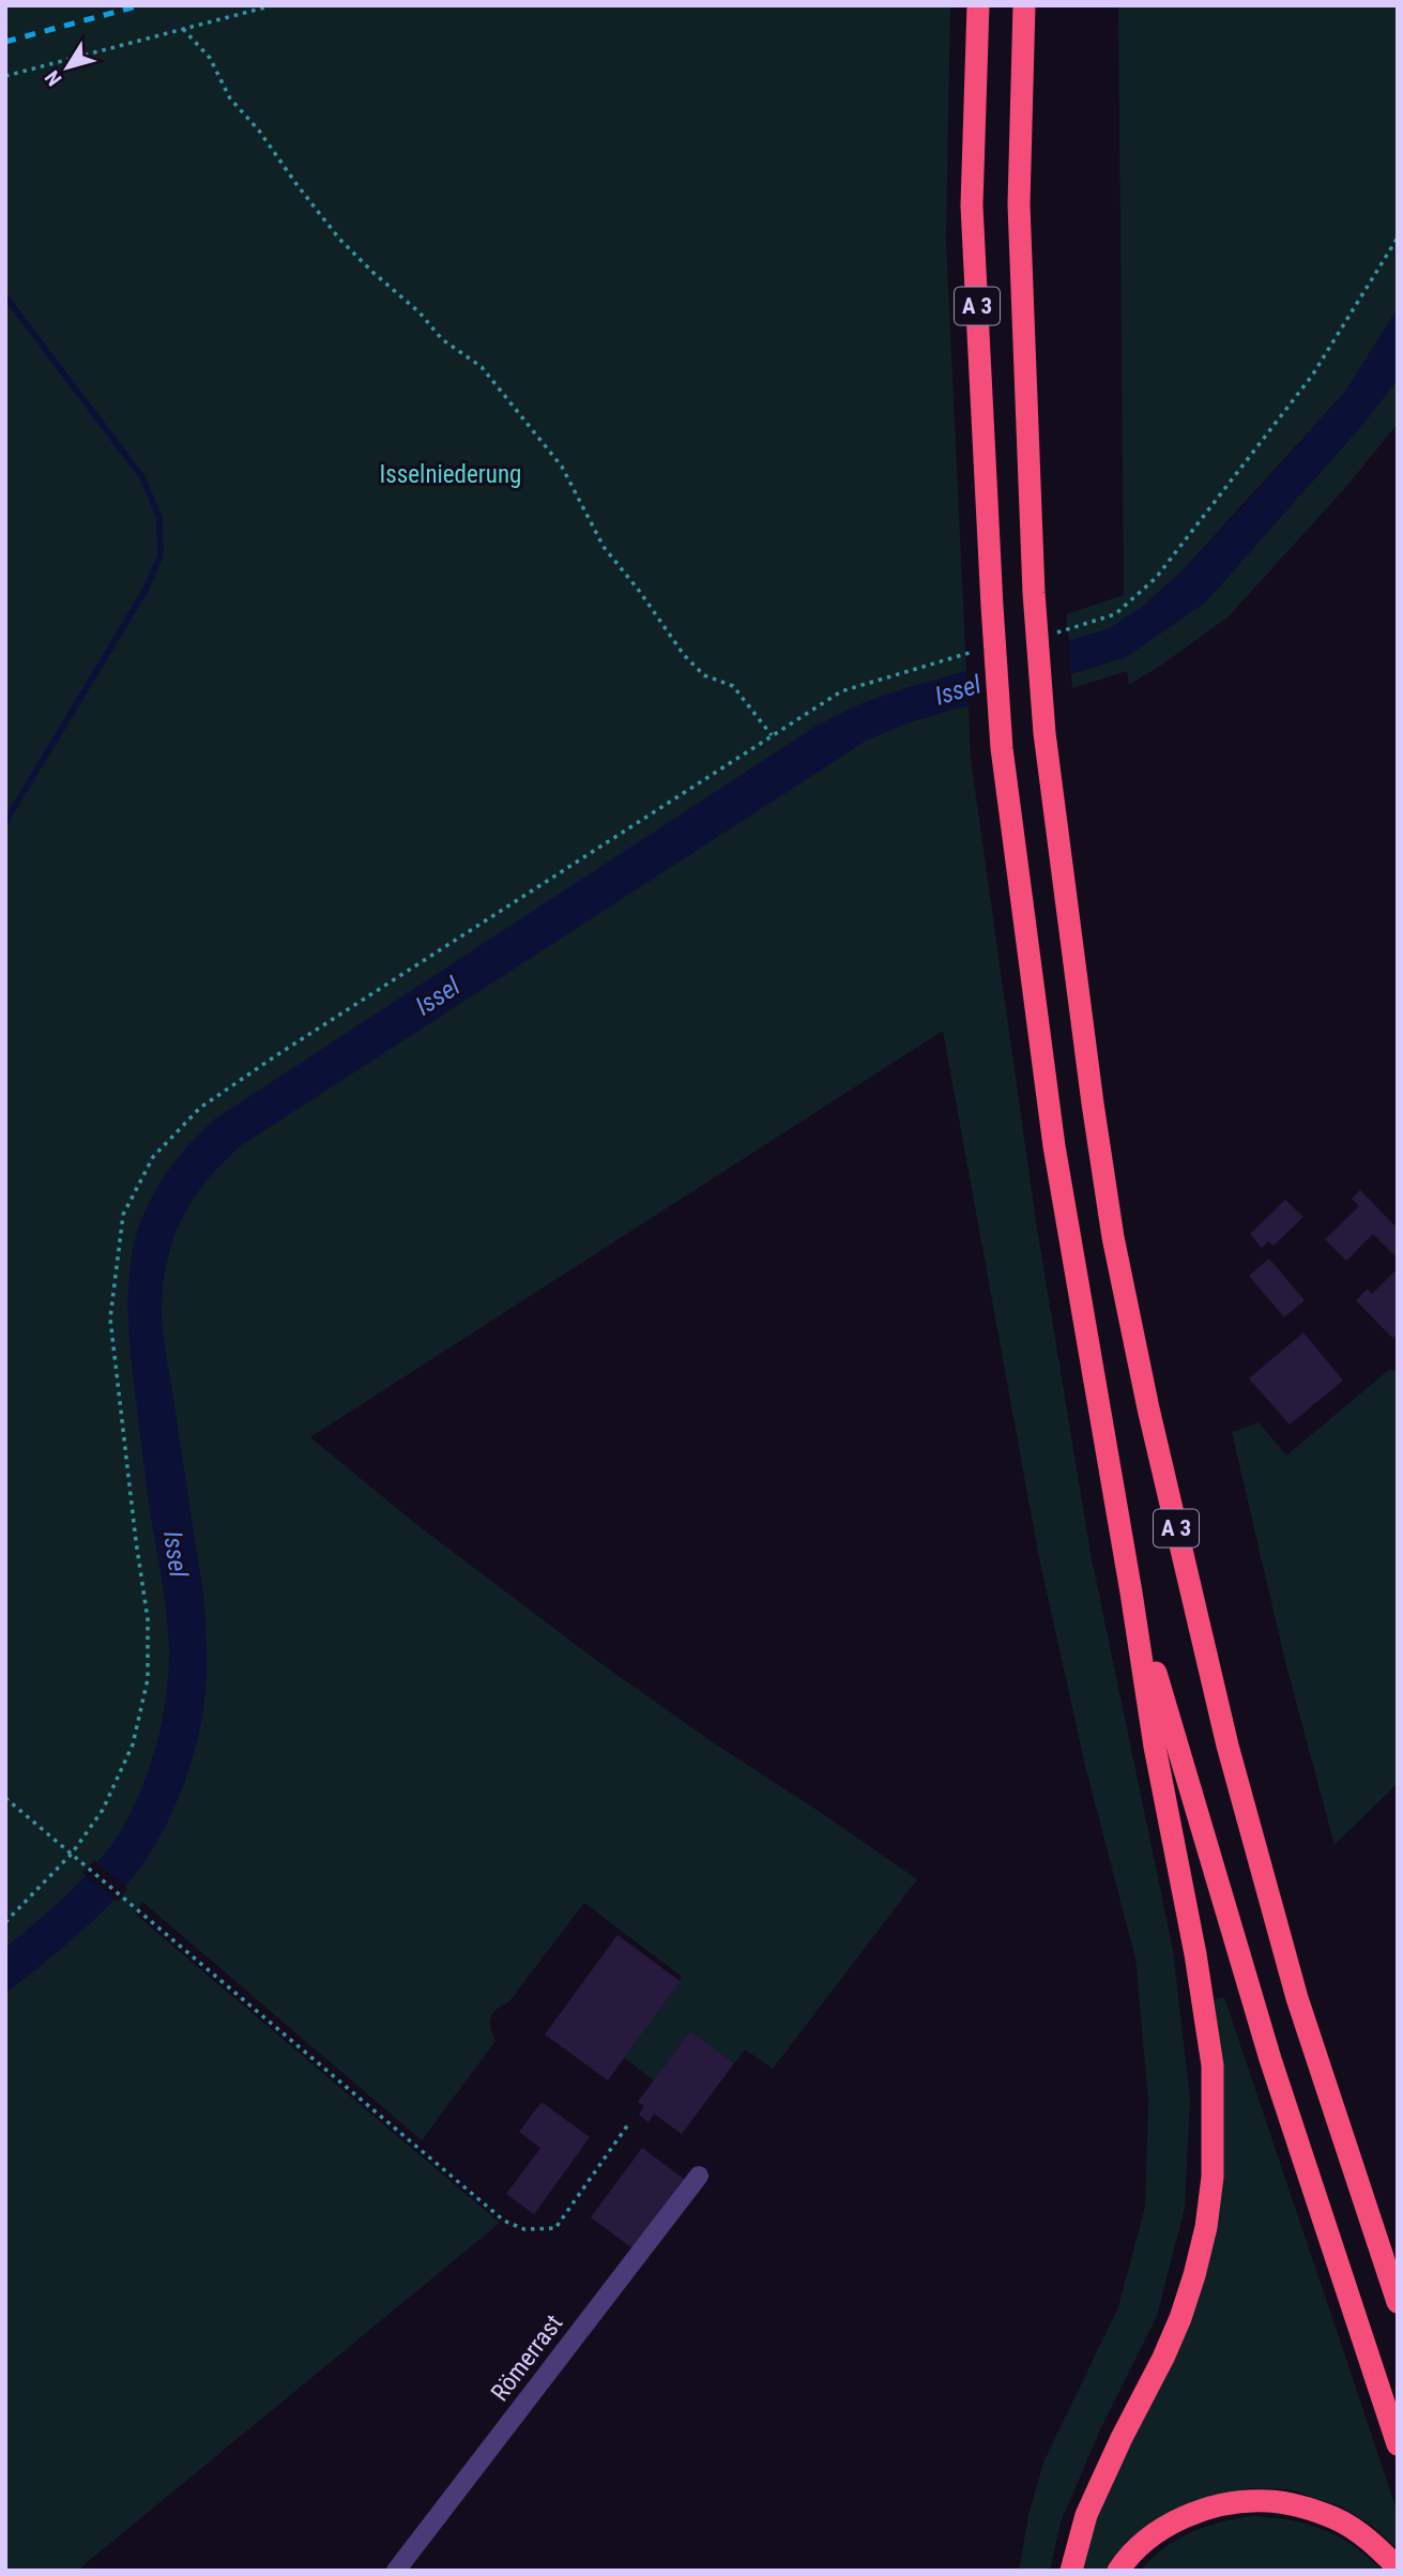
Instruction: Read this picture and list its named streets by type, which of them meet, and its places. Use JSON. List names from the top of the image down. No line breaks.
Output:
{"streets":{"highway":["A 3"],"street":["Römerrast"]},"water":["Issel"],"parks":["Isselniederung"],"north":"bottom left"}
